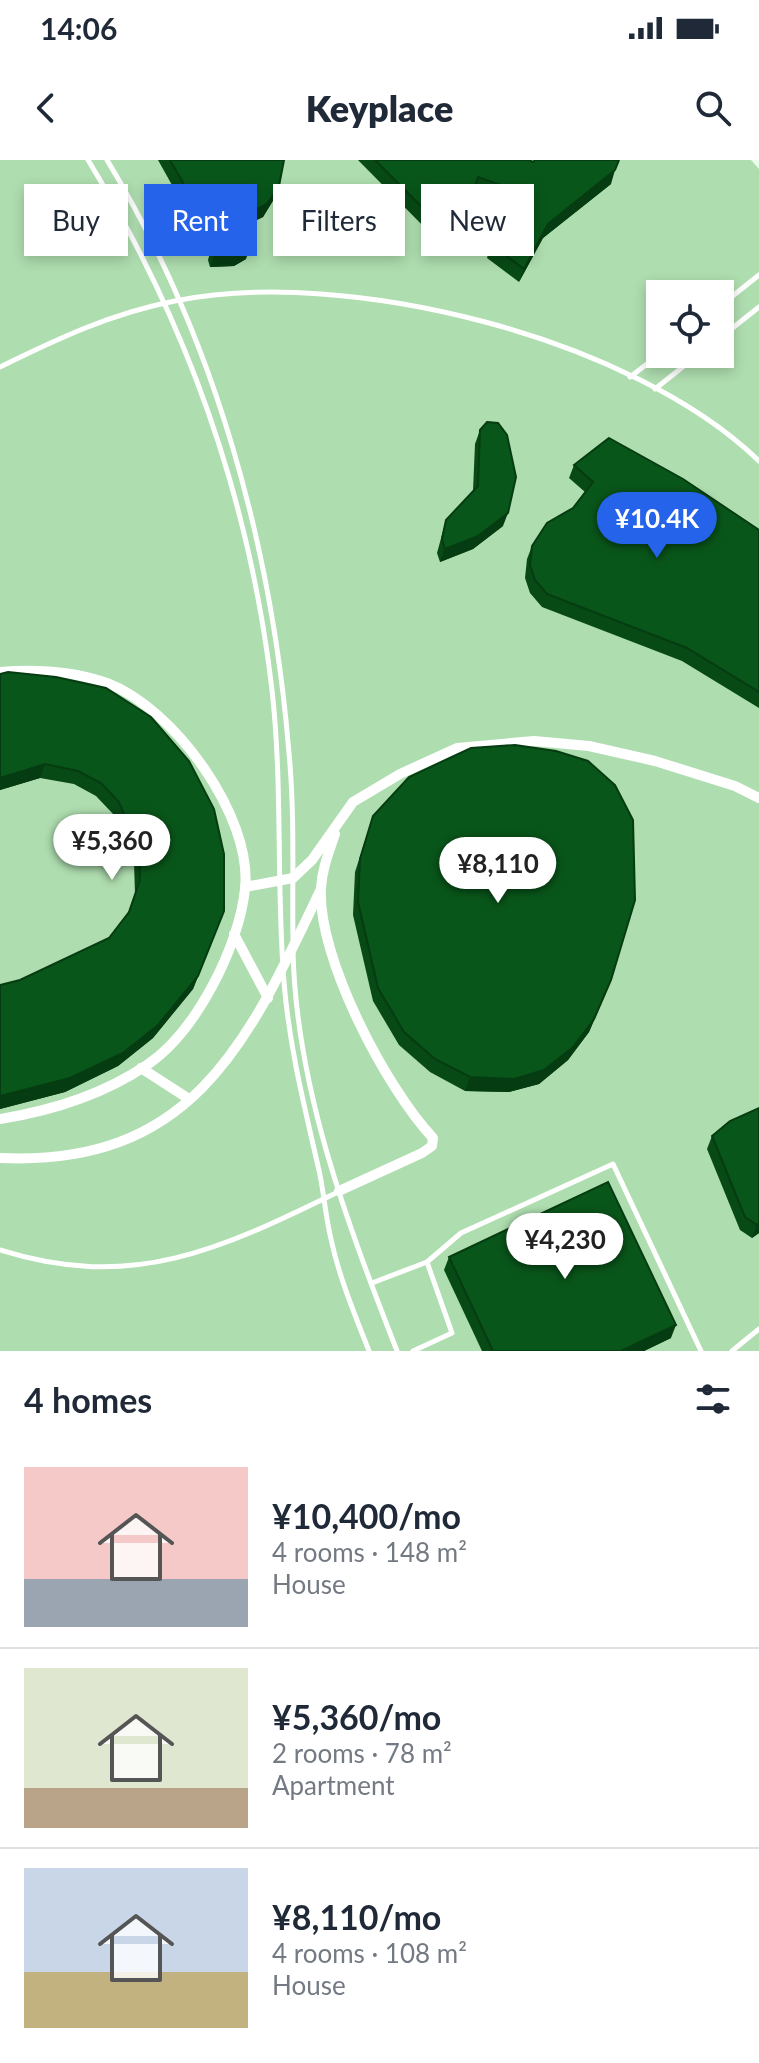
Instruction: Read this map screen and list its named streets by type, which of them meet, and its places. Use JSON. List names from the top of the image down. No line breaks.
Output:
{"page":{"status":"14:06","header":"Keyplace","chip":["Buy","Rent","Filters","New"],"price":["¥10.4K","¥5,360","¥8,110","¥4,230"],"heading":"4 homes","list":[{"name":"¥10,400/mo","note":"4 rooms · 148 m² · House"},{"name":"¥5,360/mo","note":"2 rooms · 78 m² · Apartment"},{"name":"¥8,110/mo","note":"4 rooms · 108 m² · House"}]}}
